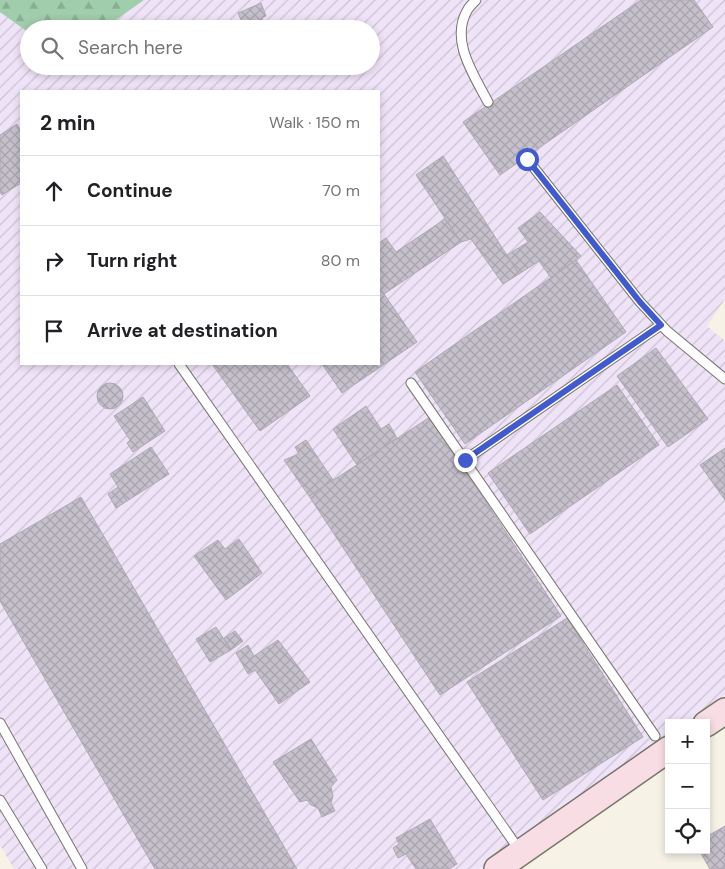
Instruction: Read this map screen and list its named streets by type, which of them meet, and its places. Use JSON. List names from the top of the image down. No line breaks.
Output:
{"page":{"search":"Search here","heading":["2 min","Walk · 150 m"],"list":[["Continue","70 m"],["Turn right","80 m"],"Arrive at destination"],"map_buttons":["+","−"]}}
